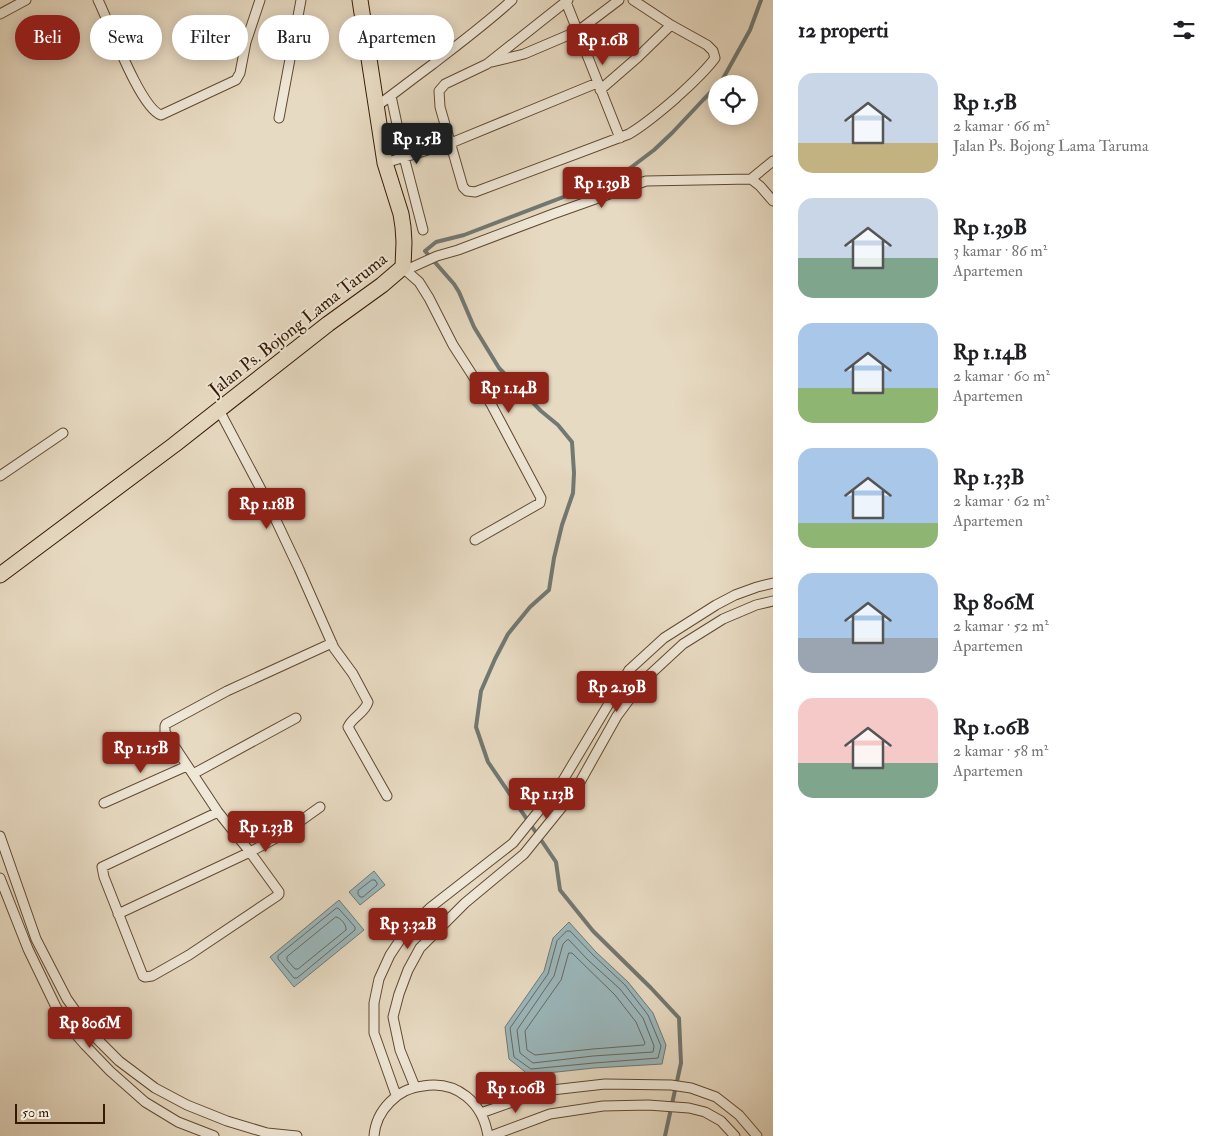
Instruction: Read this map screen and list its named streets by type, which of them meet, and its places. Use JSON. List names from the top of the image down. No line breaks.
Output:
{"streets":{"main road":["Jalan Ps. Bojong Lama Taruma"]},"scale_bar":"50 m","page":{"heading":"12 properti","chip":["Beli","Sewa","Filter","Baru","Apartemen"],"price":["Rp 1.6B","Rp 1.5B","Rp 1.39B","Rp 1.14B","Rp 1.18B","Rp 2.19B","Rp 1.15B","Rp 1.13B","Rp 1.33B","Rp 3.32B","Rp 806M","Rp 1.06B"],"list":[{"name":"Rp 1.5B","note":"2 kamar · 66 m² · Jalan Ps. Bojong Lama Taruma"},{"name":"Rp 1.39B","note":"3 kamar · 86 m² · Apartemen"},{"name":"Rp 1.14B","note":"2 kamar · 60 m² · Apartemen"},{"name":"Rp 1.33B","note":"2 kamar · 62 m² · Apartemen"},{"name":"Rp 806M","note":"2 kamar · 52 m² · Apartemen"},{"name":"Rp 1.06B","note":"2 kamar · 58 m² · Apartemen"}],"scale":"50 m"}}
